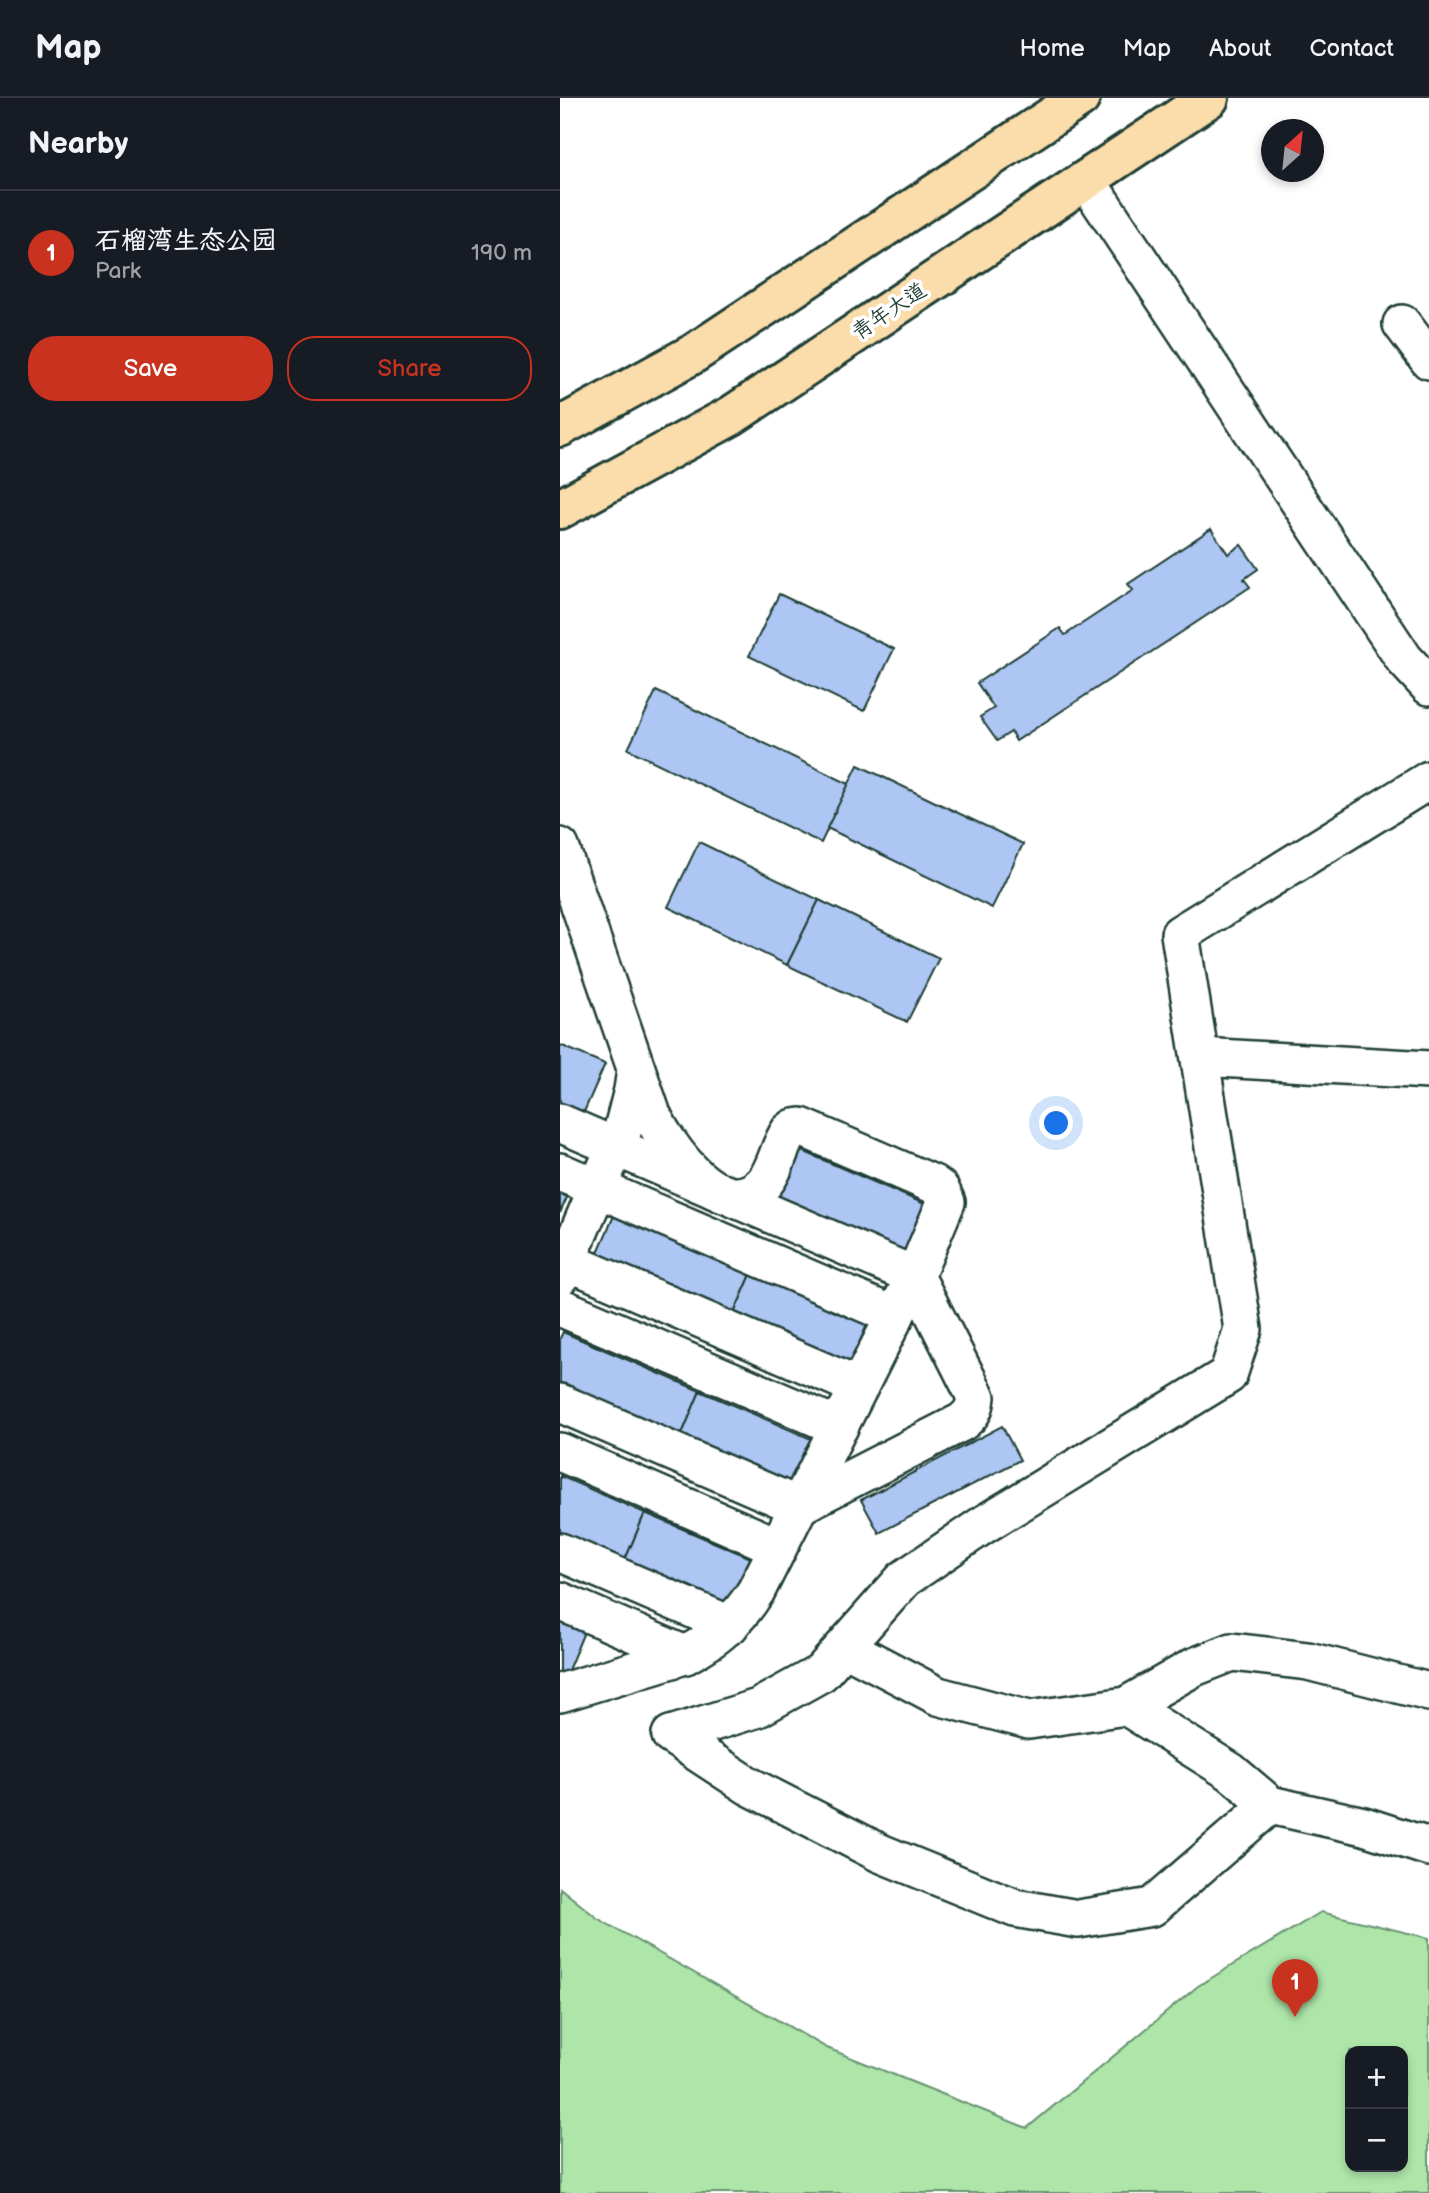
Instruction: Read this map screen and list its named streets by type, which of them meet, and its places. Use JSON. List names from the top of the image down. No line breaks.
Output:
{"streets":{"highway":["青年大道"]},"north":"top right","page":{"header":"Map","nav":["Home","Map","About","Contact"],"heading":"Nearby","list":[{"mark":"1","name":"石榴湾生态公园","note":"Park","value":"190 m"}],"buttons":["Save","Share"],"pins":"1","map_buttons":["+","−"]}}
